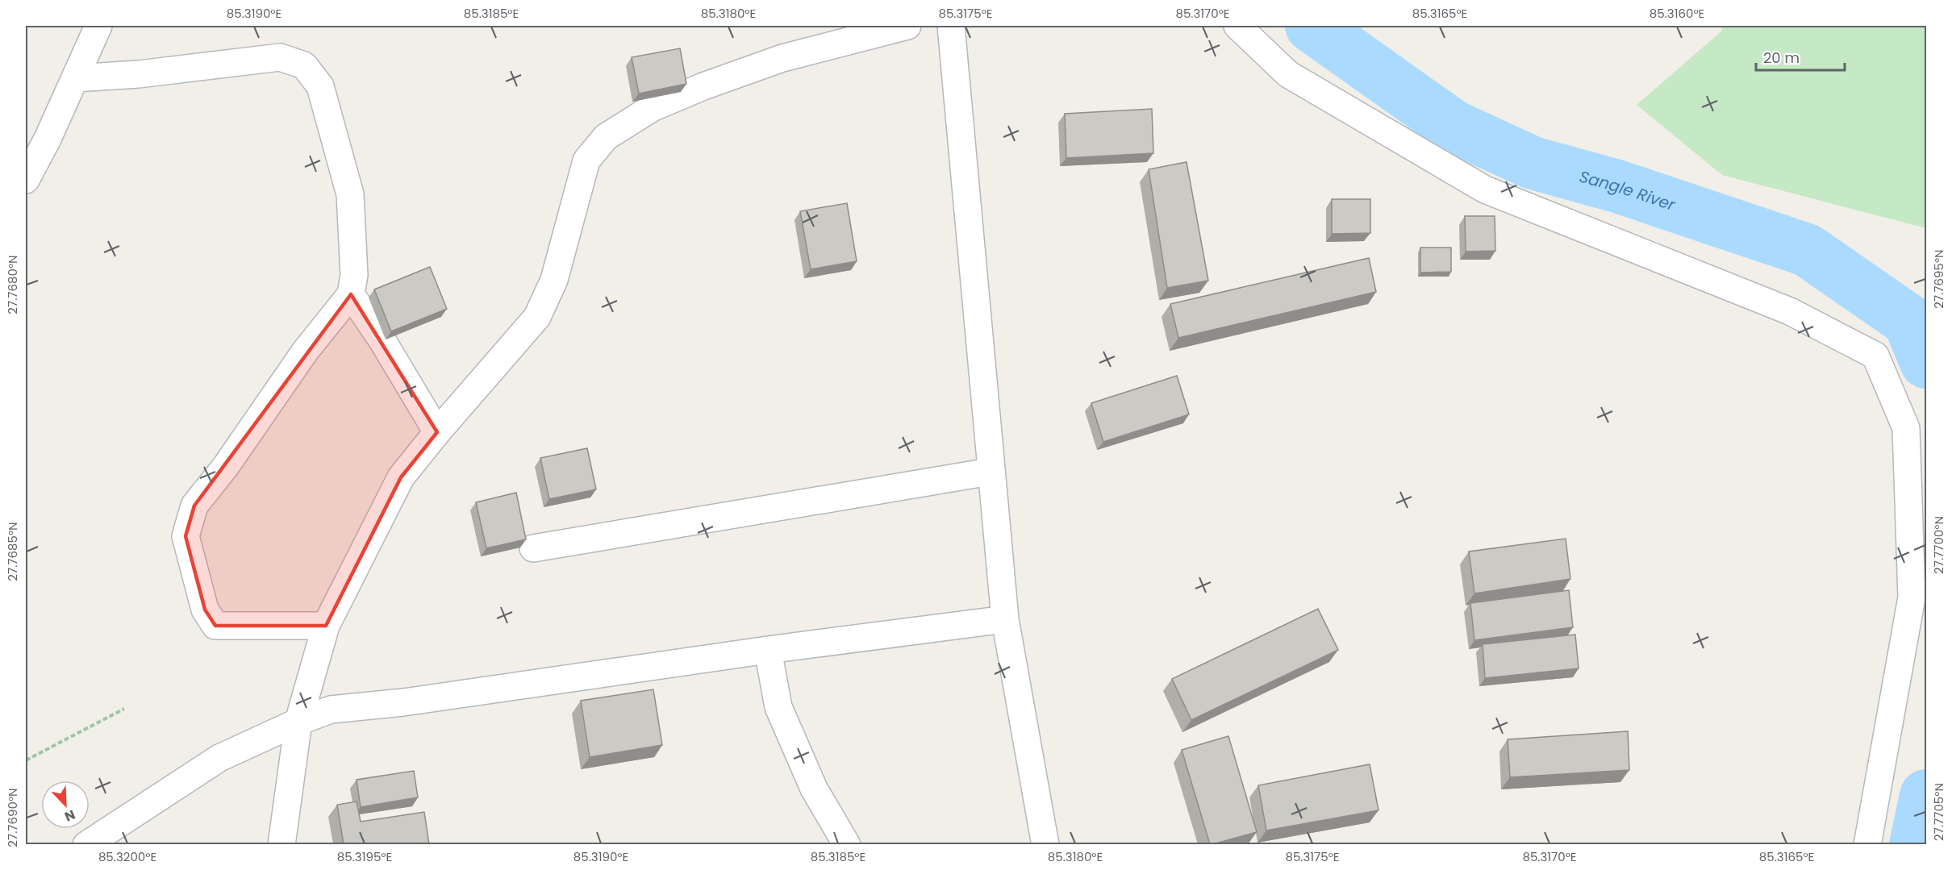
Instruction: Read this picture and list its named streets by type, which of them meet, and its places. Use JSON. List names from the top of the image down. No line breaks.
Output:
{"water":["Sangle River"],"scale_bar":"20 m","north":"bottom right","coordinates":["85.3190°E","85.3185°E","85.3180°E","85.3175°E","85.3170°E","85.3165°E","85.3160°E","27.7695°N","27.7680°N","27.7700°N","27.7685°N","27.7705°N","27.7690°N","85.3200°E","85.3195°E"]}
